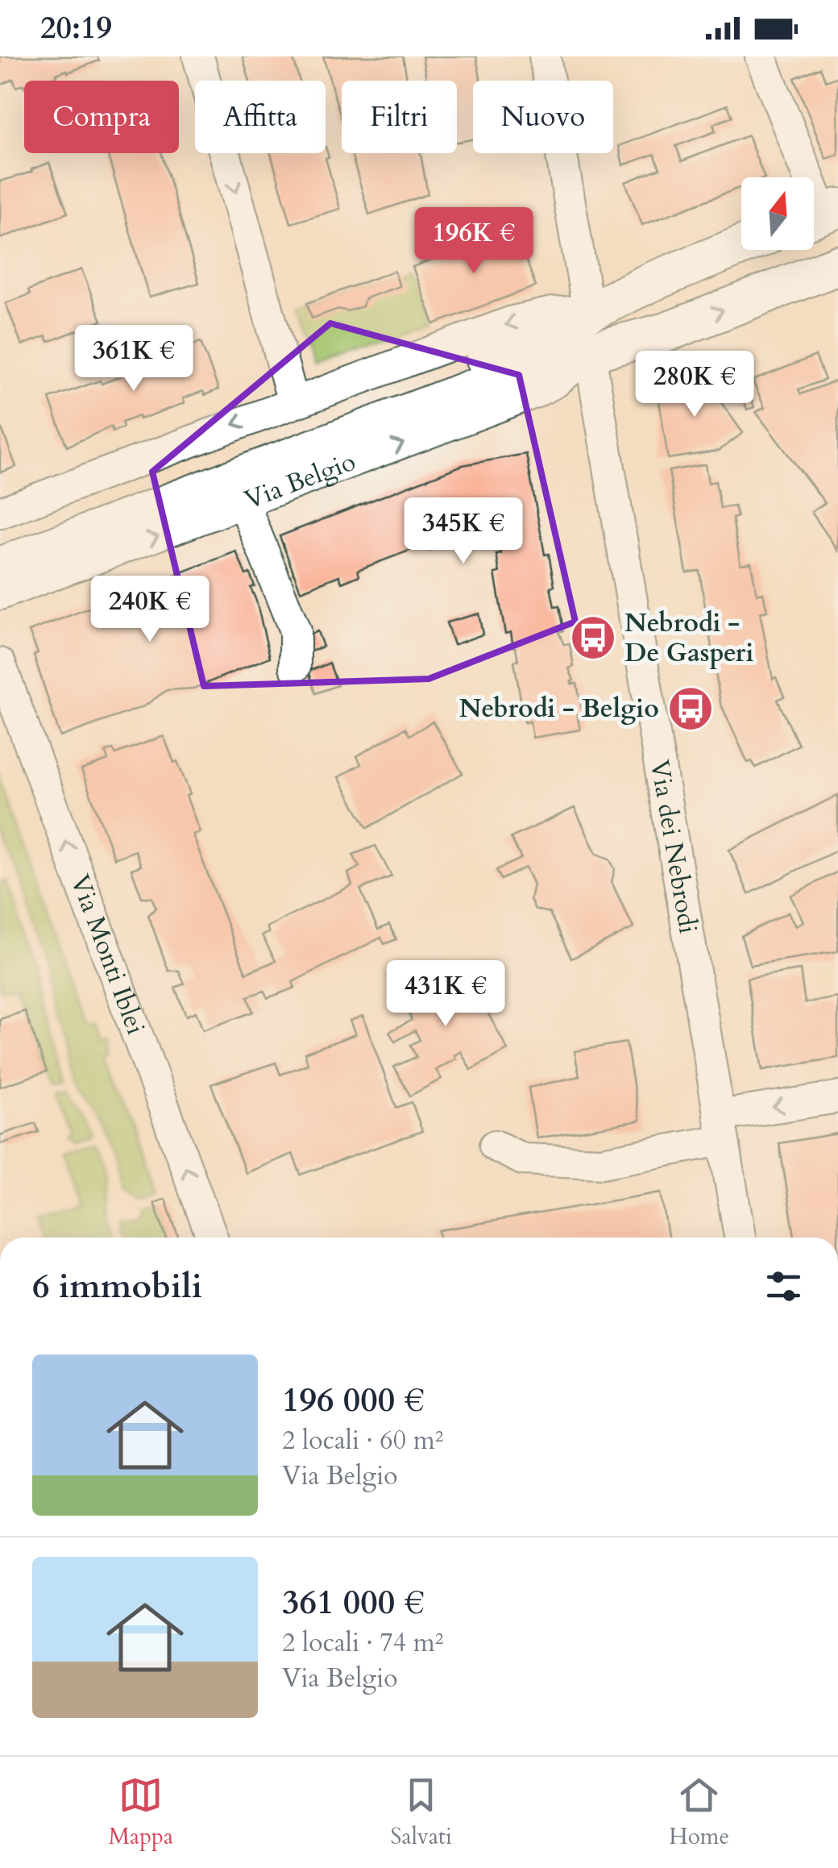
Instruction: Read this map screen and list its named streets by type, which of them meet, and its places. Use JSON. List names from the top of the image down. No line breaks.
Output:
{"streets":{"street":["Via Belgio","Via dei Nebrodi","Via Monti Iblei"]},"crossings":[["Via Belgio","Via dei Nebrodi"]],"one_way":["Via Monti Iblei"],"places":{"bus stop":["Nebrodi - De Gasperi","Nebrodi - Belgio"]},"north":"top","page":{"status":"20:19","chip":["Compra","Affitta","Filtri","Nuovo"],"price":["196K €","361K €","280K €","345K €","240K €","431K €"],"heading":"6 immobili","list":[{"name":"196 000 €","note":"2 locali · 60 m² · Via Belgio"},{"name":"361 000 €","note":"2 locali · 74 m² · Via Belgio"}],"tabs":["Mappa","Salvati","Home"]}}
